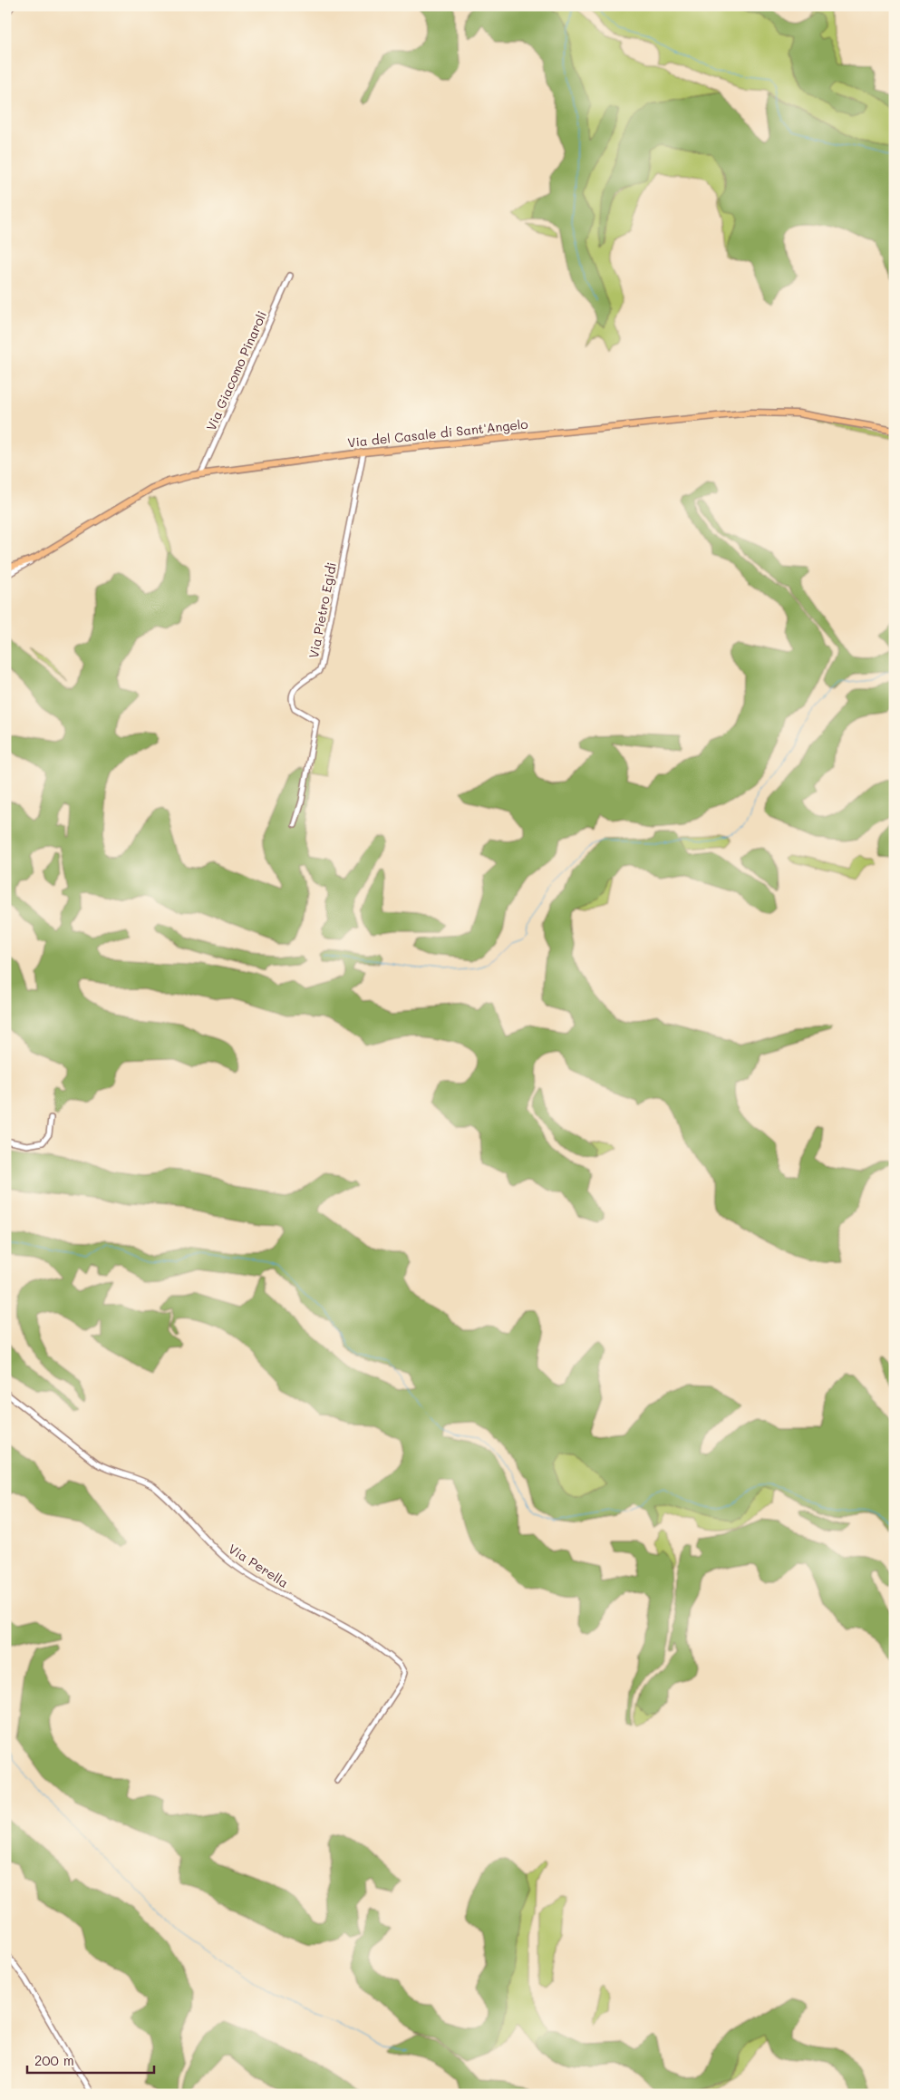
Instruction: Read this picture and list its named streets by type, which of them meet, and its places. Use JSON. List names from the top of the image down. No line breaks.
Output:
{"streets":{"main road":["Via del Casale di Sant'Angelo"],"street":["Via Giacomo Pinaroli","Via Pietro Egidi","Via Perella"]},"crossings":[["Via Giacomo Pinaroli","Via del Casale di Sant'Angelo"],["Via del Casale di Sant'Angelo","Via Pietro Egidi"]],"scale_bar":"200 m"}
